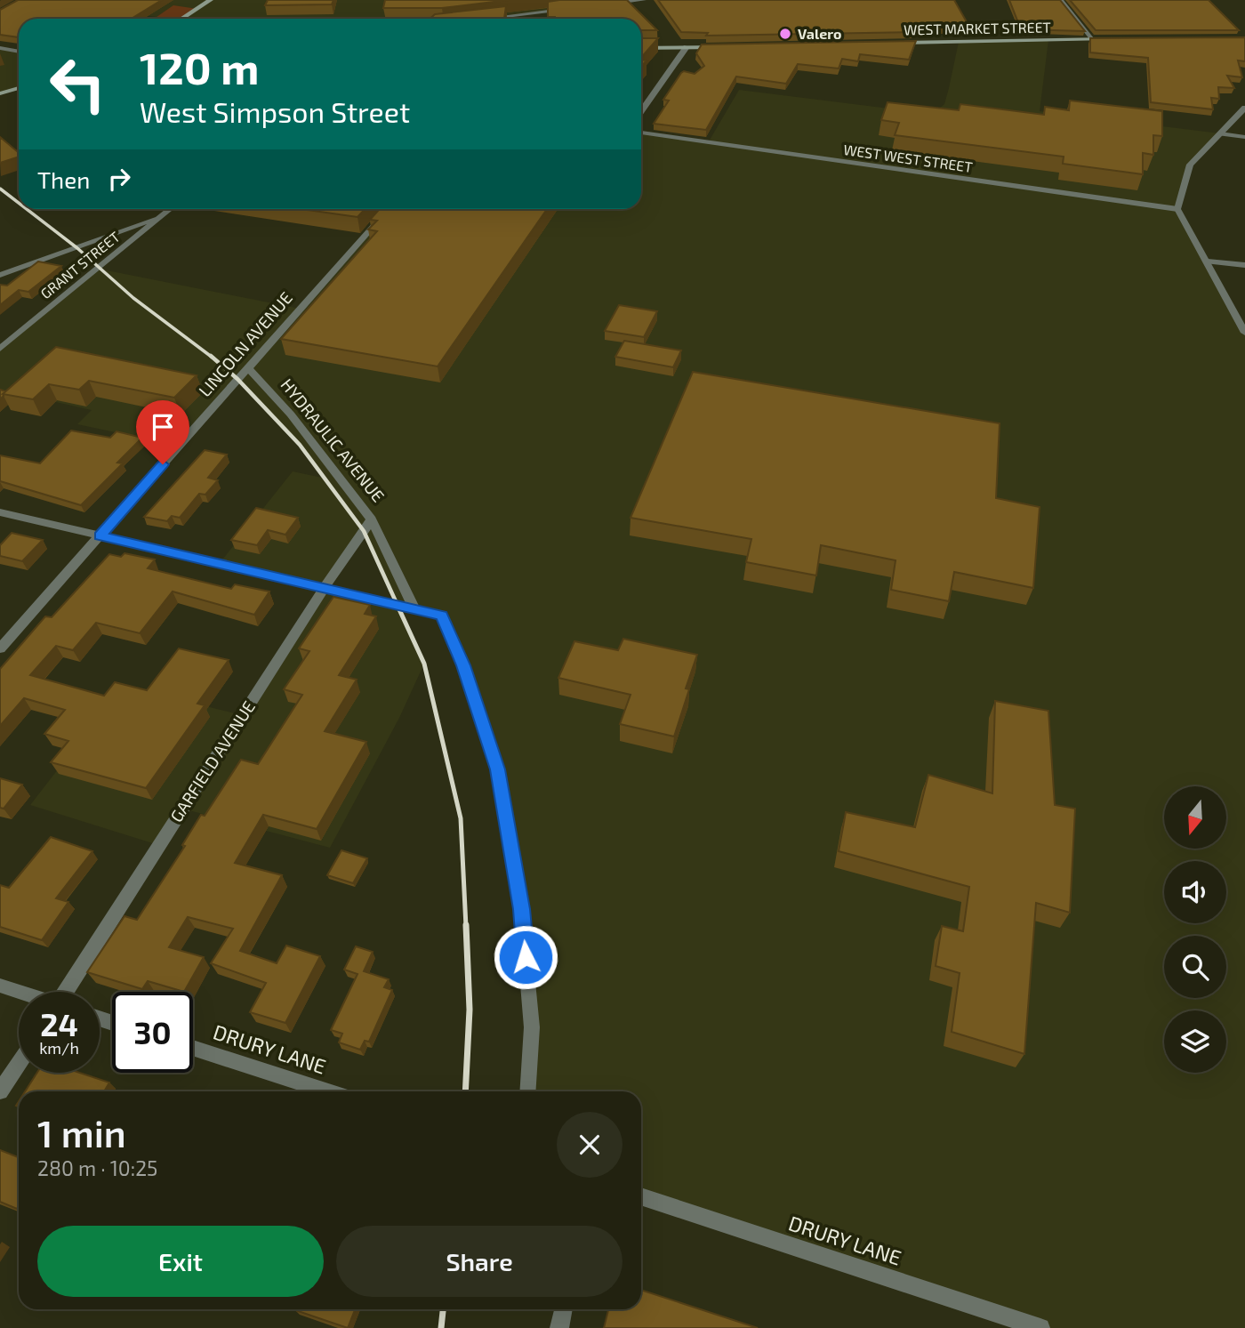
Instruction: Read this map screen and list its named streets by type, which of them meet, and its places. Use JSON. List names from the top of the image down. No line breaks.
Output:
{"streets":{"main road":["WEST MARKET STREET"],"street":["WEST WEST STREET","GRANT STREET","LINCOLN AVENUE","HYDRAULIC AVENUE","GARFIELD AVENUE","DRURY LANE"]},"crossings":[["LINCOLN AVENUE","HYDRAULIC AVENUE"],["HYDRAULIC AVENUE","GARFIELD AVENUE"]],"places":["Valero"],"north":"bottom","page":{"turn":["120 m","West Simpson Street"],"then":"Then","speed":"24 km/h","limit":"30","heading":["1 min","280 m · 10:25"],"buttons":["Exit","Share"]}}
